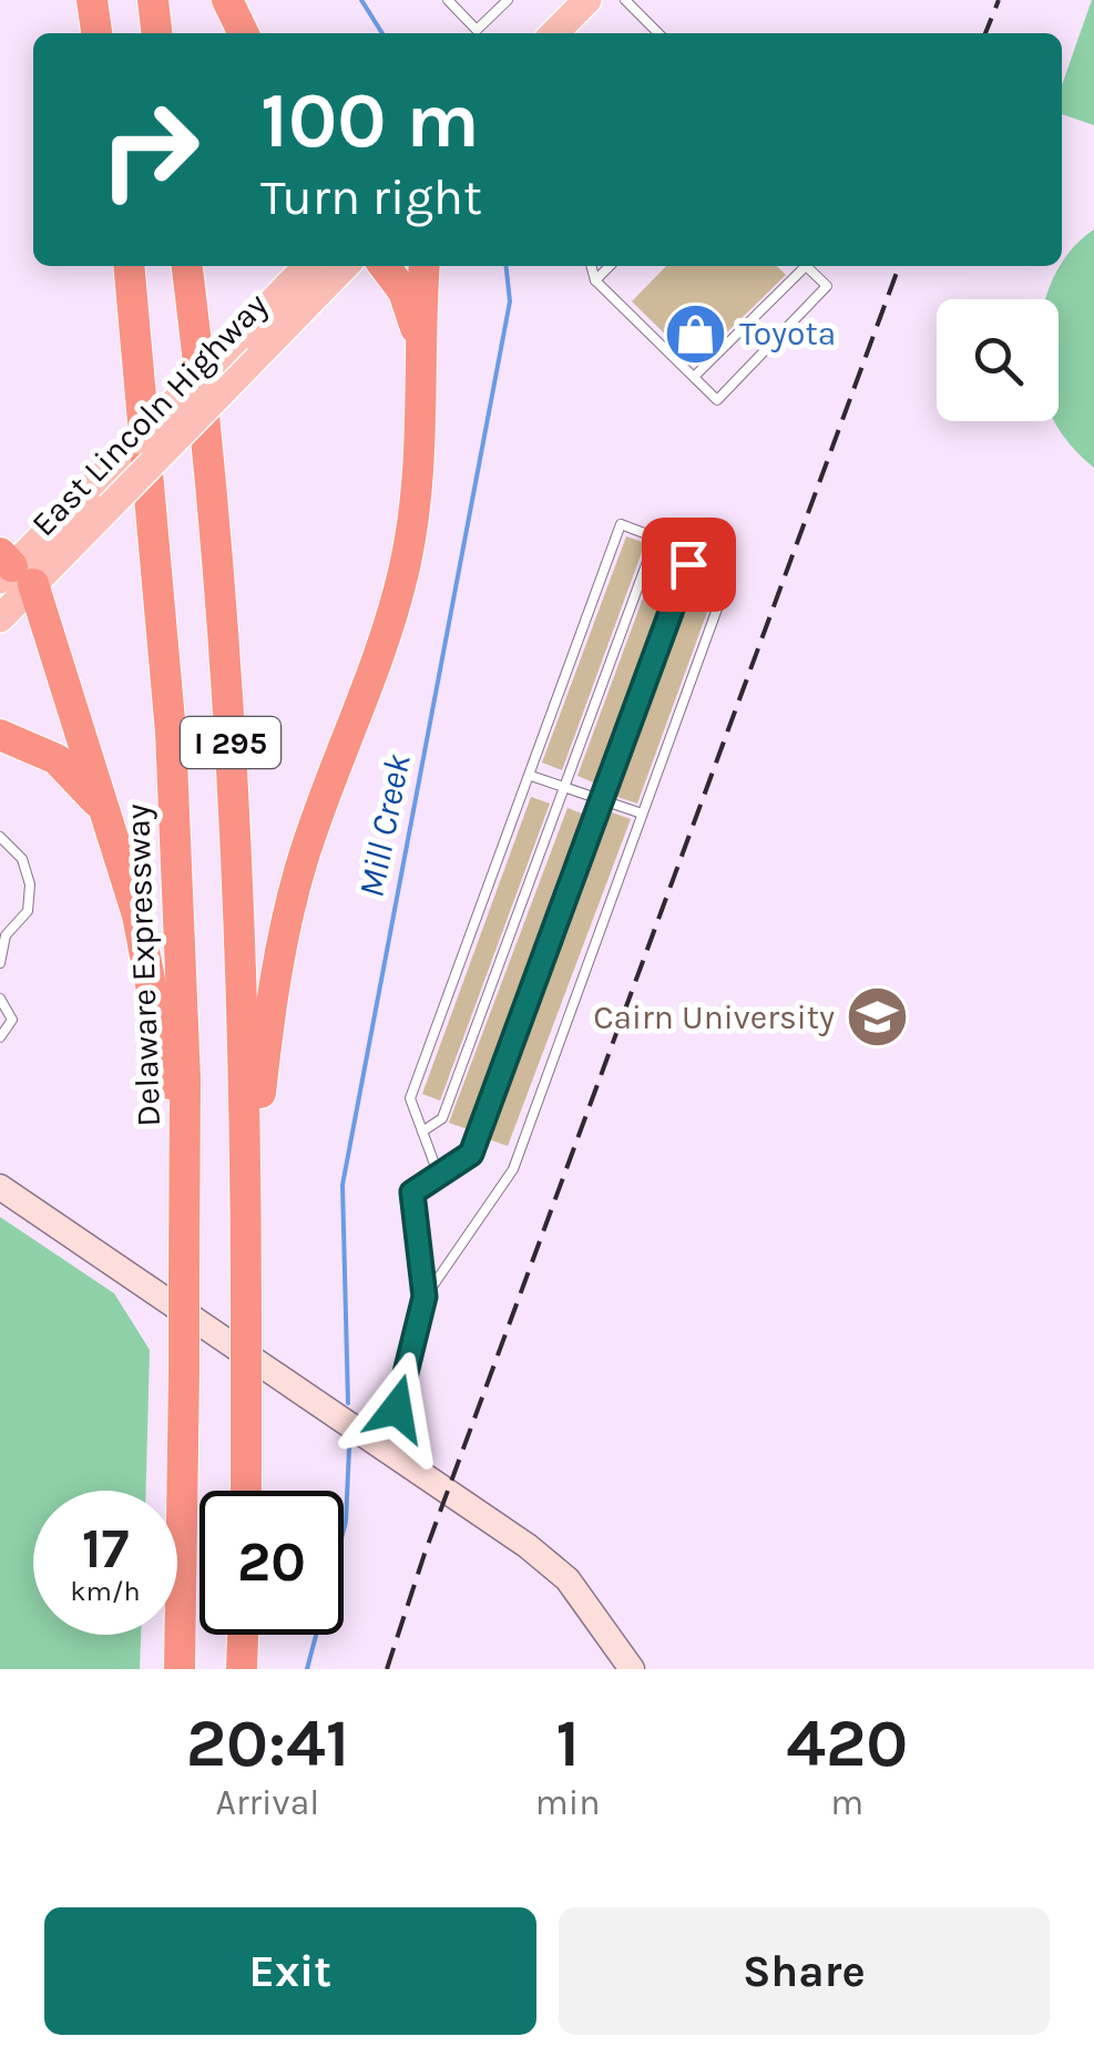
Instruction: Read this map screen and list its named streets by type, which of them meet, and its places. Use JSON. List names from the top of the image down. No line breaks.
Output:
{"streets":{"highway":["I 295","Delaware Expressway"],"main road":["East Lincoln Highway"]},"water":["Mill Creek"],"places":{"shop":["Toyota"],"school or university":["Cairn University"]},"page":{"turn":["100 m","Turn right"],"speed":"17 km/h","limit":"20","eta":["20:41","Arrival","1","min","420","m"],"buttons":["Exit","Share"]}}
